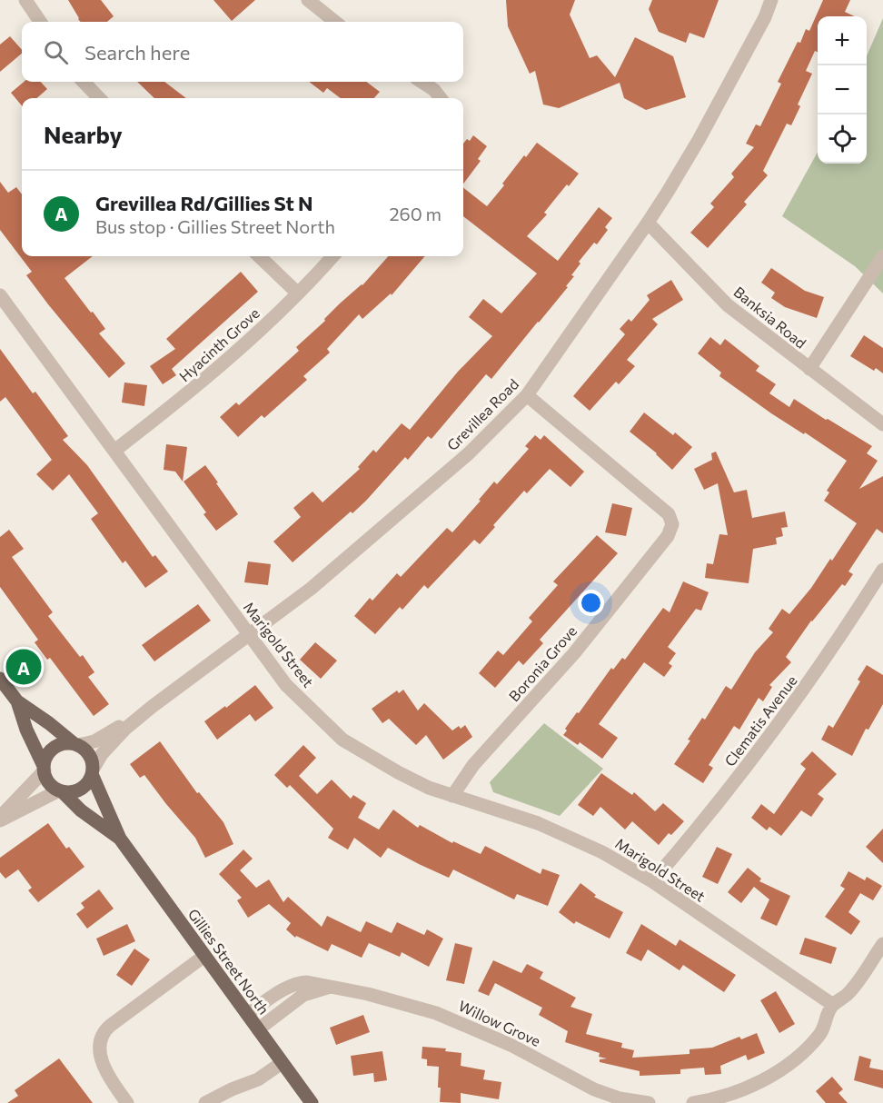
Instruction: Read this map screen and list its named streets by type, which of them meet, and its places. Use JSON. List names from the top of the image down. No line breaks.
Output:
{"streets":{"main road":["Gillies Street North"],"street":["Banksia Road","Hyacinth Grove","Grevillea Road","Marigold Street","Boronia Grove","Clematis Avenue","Willow Grove"]},"crossings":[["Banksia Road","Grevillea Road"],["Hyacinth Grove","Marigold Street"],["Grevillea Road","Marigold Street"],["Grevillea Road","Boronia Grove"],["Grevillea Road","Gillies Street North"],["Marigold Street","Boronia Grove"],["Marigold Street","Clematis Avenue"],["Gillies Street North","Willow Grove"]],"page":{"map_buttons":["+","−"],"search":"Search here","heading":"Nearby","list":[{"mark":"A","name":"Grevillea Rd/Gillies St N","note":"Bus stop · Gillies Street North","value":"260 m"}],"pins":"A"}}
